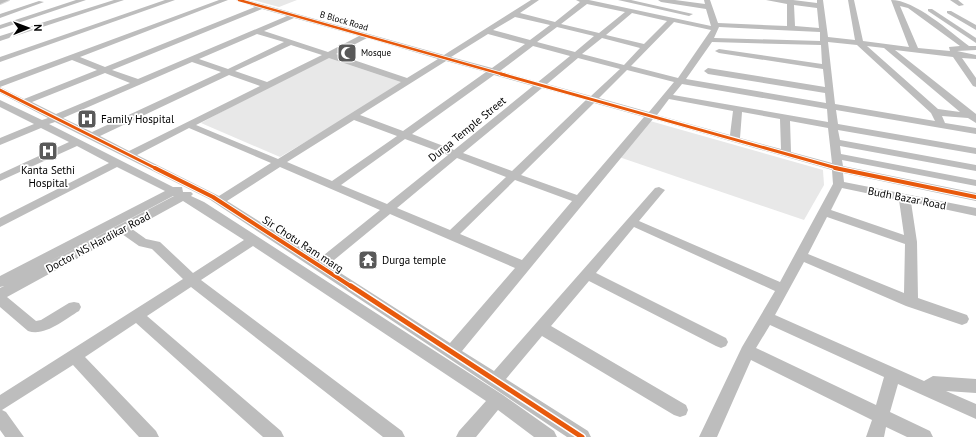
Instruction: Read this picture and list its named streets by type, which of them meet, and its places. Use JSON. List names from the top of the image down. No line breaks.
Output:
{"streets":{"street":["B Block Road","Durga Temple Street","Budh Bazar Road","Doctor NS Hardikar Road","Sir Chotu Ram marg"]},"crossings":[["B Block Road","Durga Temple Street"],["Durga Temple Street","Sir Chotu Ram marg"],["Doctor NS Hardikar Road","Sir Chotu Ram marg"]],"places":{"mosque":["Mosque"],"hospital":["Family Hospital","Kanta Sethi Hospital"],"temple":["Durga temple"]},"north":"right"}
